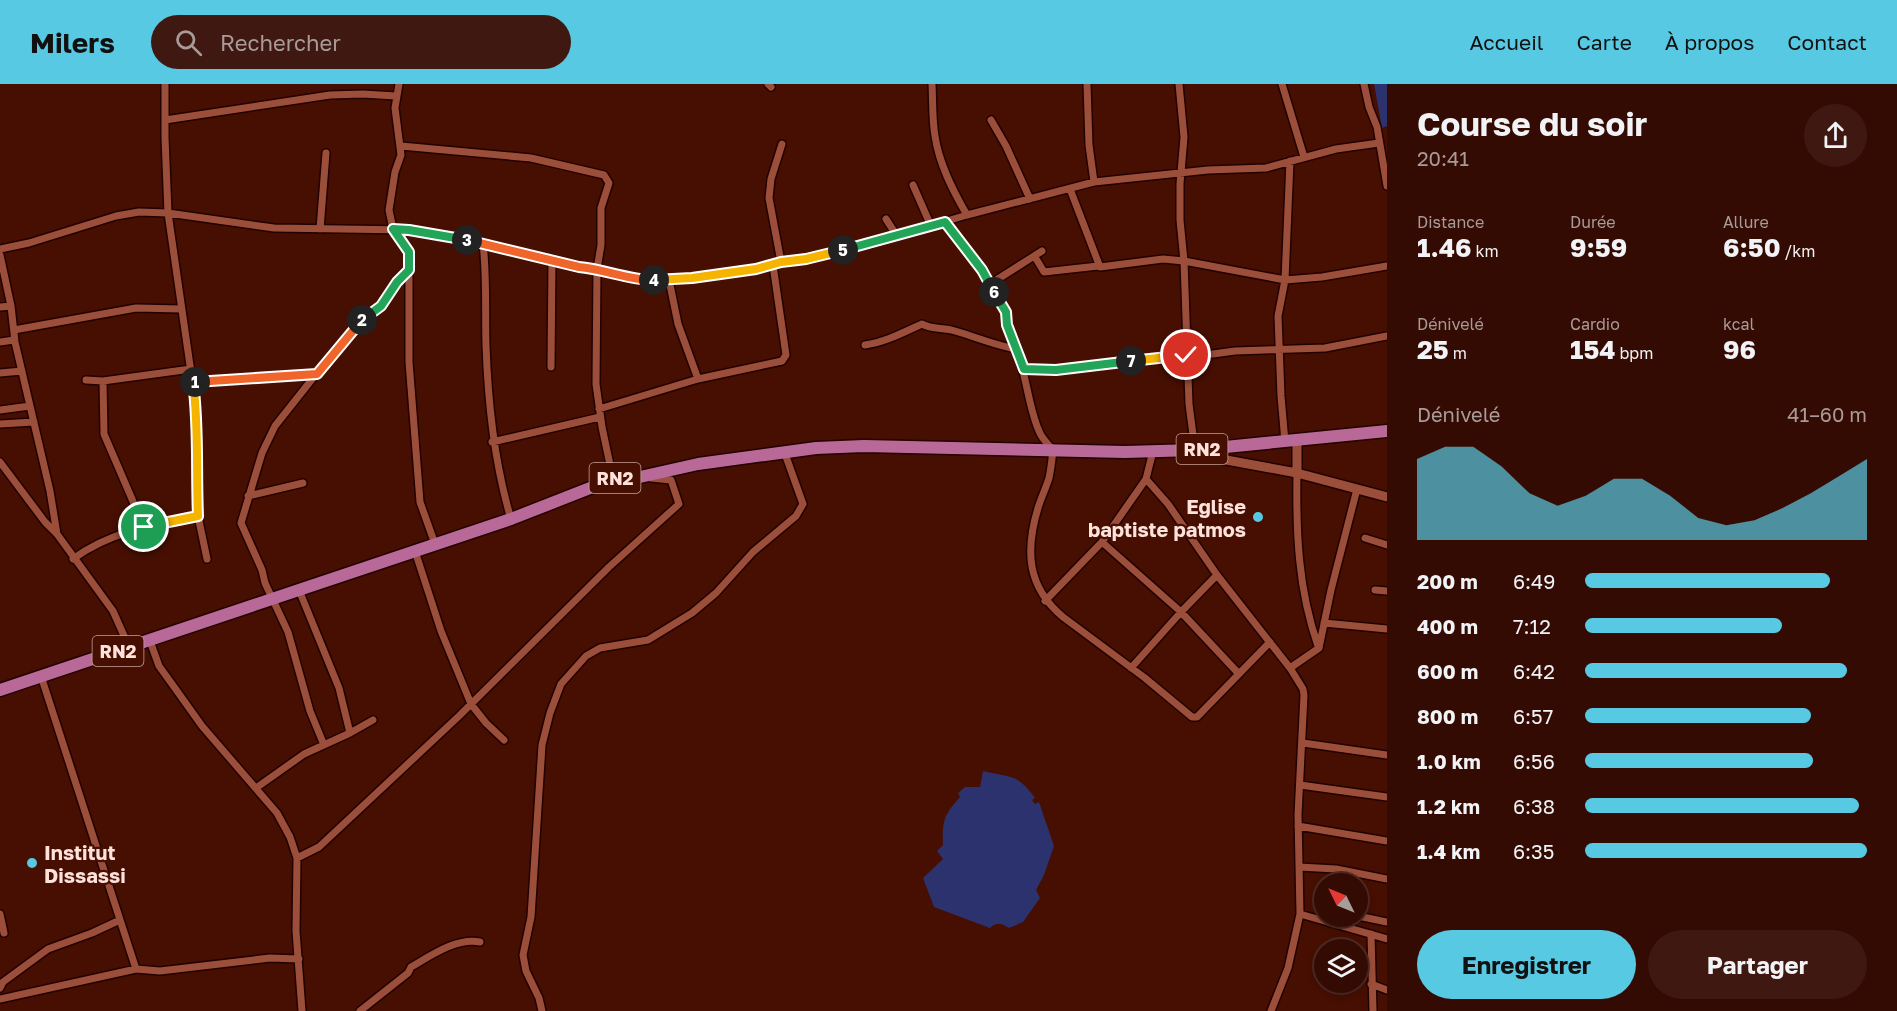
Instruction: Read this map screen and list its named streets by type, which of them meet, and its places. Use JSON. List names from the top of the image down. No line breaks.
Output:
{"streets":{"highway":["RN2"]},"places":["Eglise baptiste patmos","Institut Dissassi"],"north":"top left","page":{"header":"Milers","search":"Rechercher","nav":["Accueil","Carte","À propos","Contact"],"heading":["Course du soir","20:41"],"stats":[["Distance","1.46 km"],["Durée","9:59"],["Allure","6:50 /km"],["Dénivelé","25 m"],["Cardio","154 bpm"],["kcal","96"]],"pins":["3","5","4","6","2","7","1"],"chart":["Dénivelé","41–60 m"],"list":[{"name":"200 m","note":"6:49"},{"name":"400 m","note":"7:12"},{"name":"600 m","note":"6:42"},{"name":"800 m","note":"6:57"},{"name":"1.0 km","note":"6:56"},{"name":"1.2 km","note":"6:38"},{"name":"1.4 km","note":"6:35"}],"buttons":["Enregistrer","Partager"]}}
